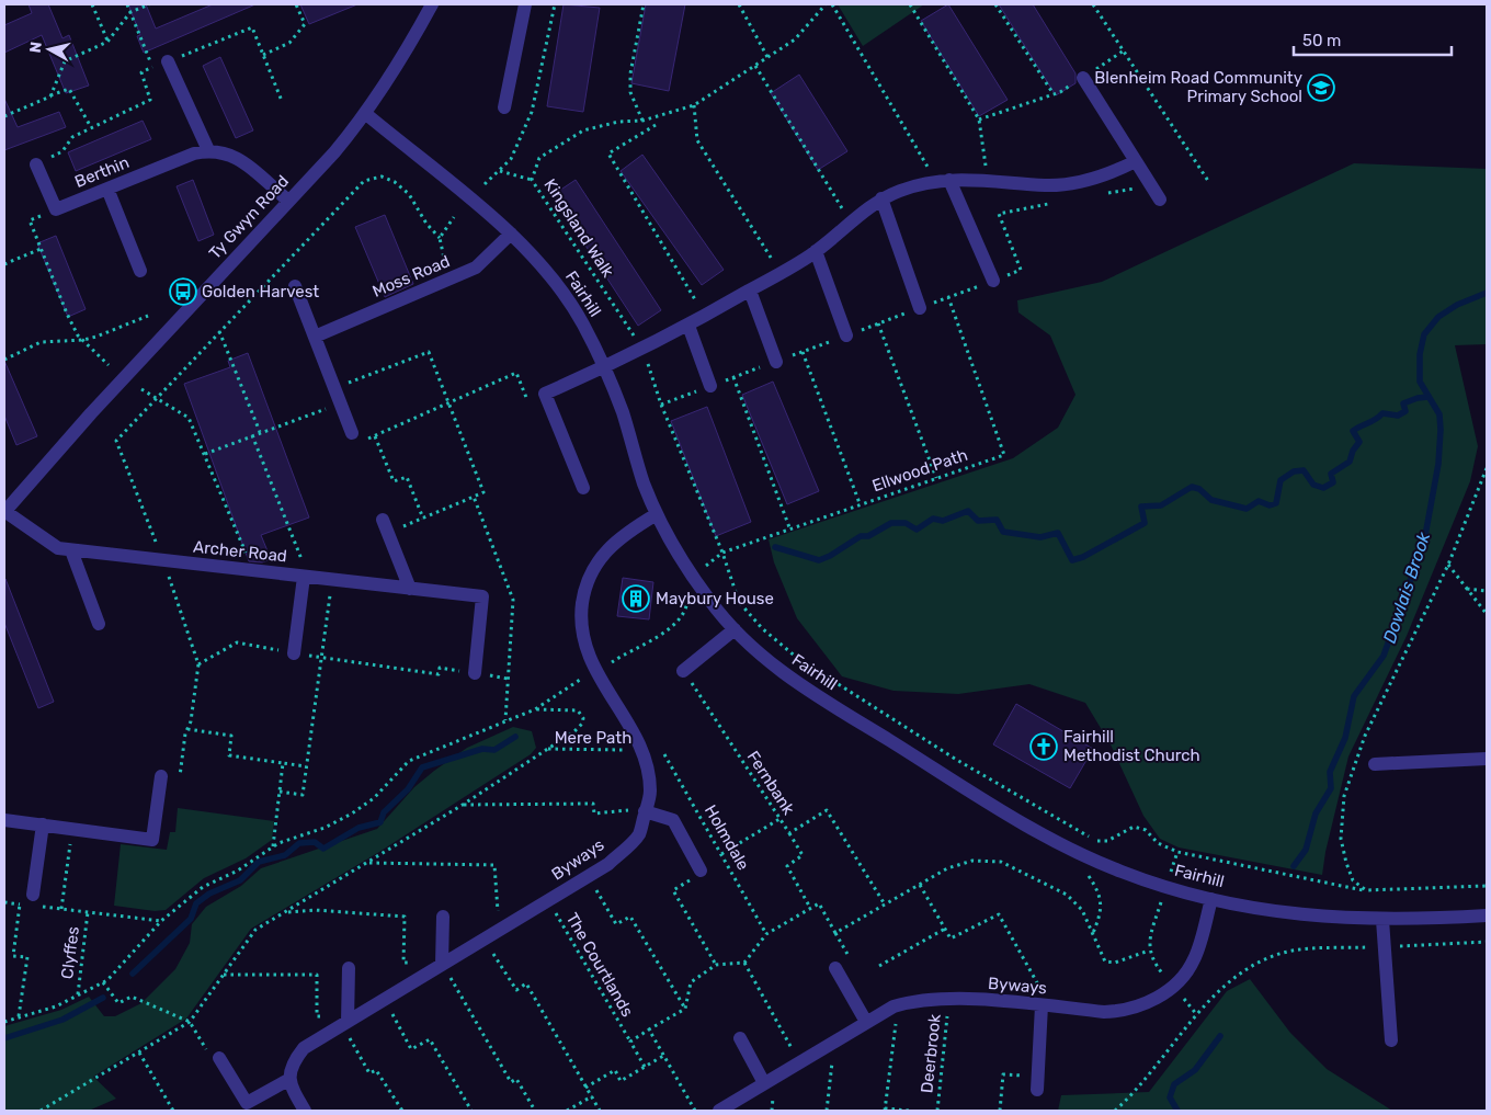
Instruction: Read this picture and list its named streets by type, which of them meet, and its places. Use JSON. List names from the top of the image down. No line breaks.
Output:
{"streets":{"street":["Berthin","Ty Gwyn Road","Moss Road","Fairhill","Archer Road","Byways"],"path":["Kingsland Walk","Ellwood Path","Mere Path","Fernbank","Holmdale","Clyffes","The Courtlands","Deerbrook"]},"crossings":[["Berthin","Ty Gwyn Road"],["Ty Gwyn Road","Fairhill"],["Ty Gwyn Road","Archer Road"],["Kingsland Walk","Ellwood Path"],["Moss Road","Fairhill"],["Fairhill","Ellwood Path"],["Fairhill","Byways"],["Mere Path","Byways"],["Byways","The Courtlands"],["Byways","Deerbrook"]],"water":["Dowlais Brook"],"places":{"school or university":["Blenheim Road Community Primary School"],"bus stop":["Golden Harvest"],"building":["Maybury House"],"church":["Fairhill Methodist Church"]},"scale_bar":"50 m","north":"left"}
